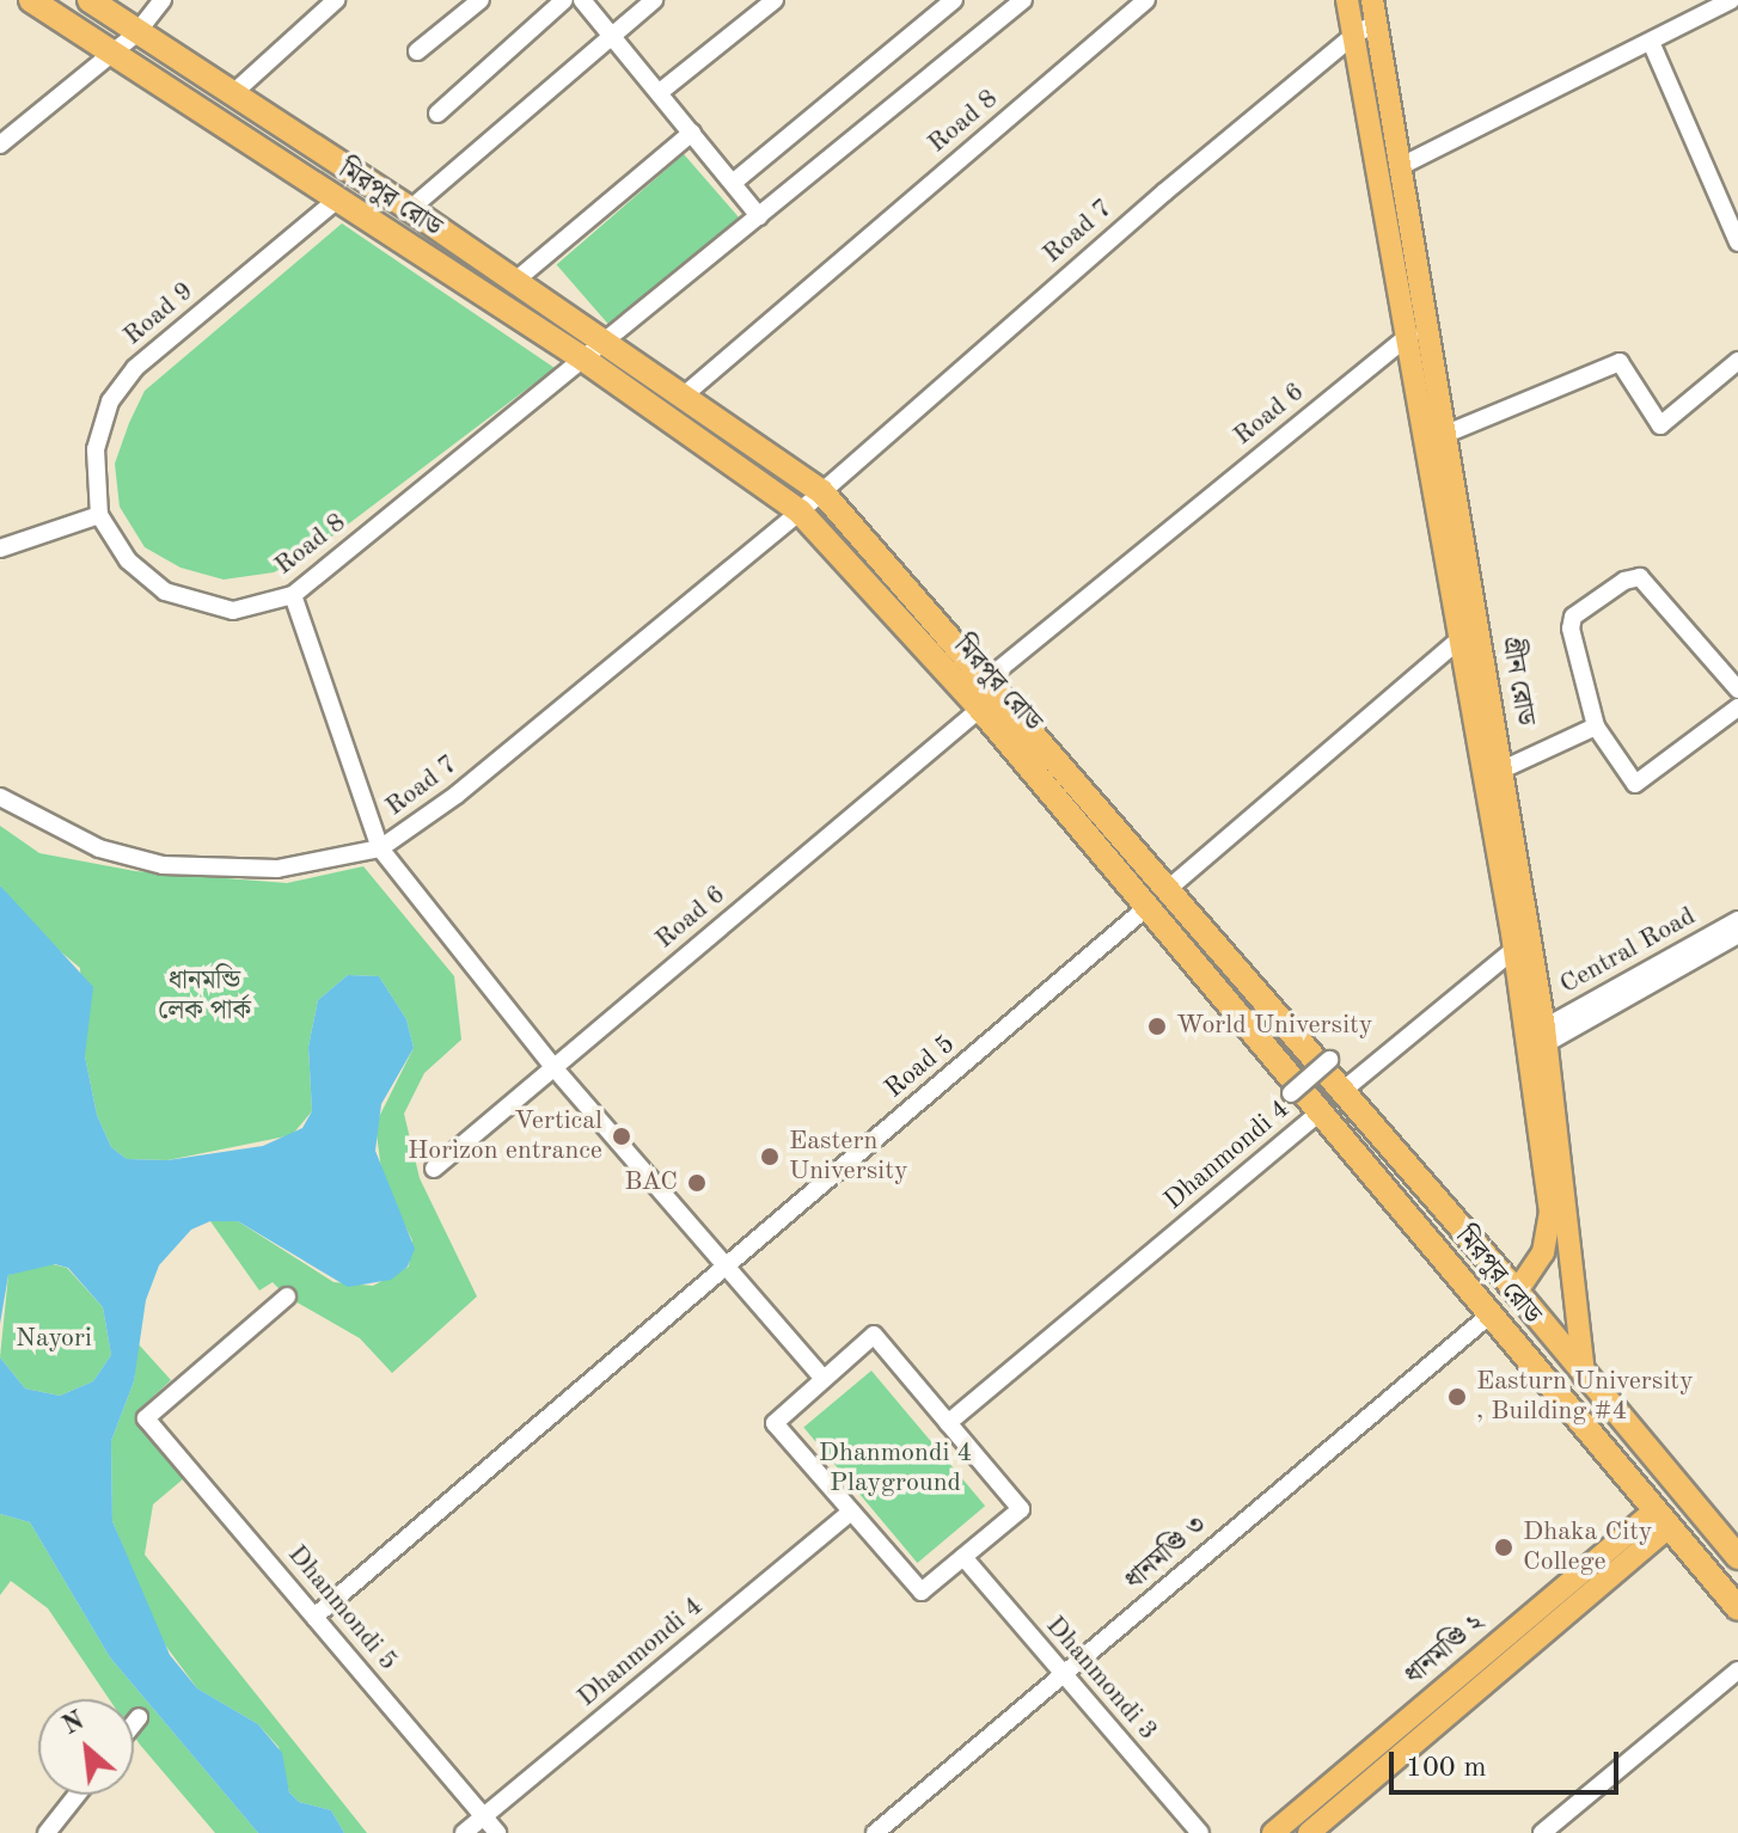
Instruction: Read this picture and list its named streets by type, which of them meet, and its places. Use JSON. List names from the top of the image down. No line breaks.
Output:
{"streets":{"highway":["মিরপুর রোড"],"main road":["গ্রীন রোড","ধানমণ্ডি ২"],"street":["Road 8","Road 7","Road 9","Road 6","Central Road","Road 5","Dhanmondi 4","ধানমণ্ডি ৩","Dhanmondi 5","Dhanmondi 3"]},"crossings":[["Road 8","মিরপুর রোড"],["Road 8","Road 9"],["মিরপুর রোড","Road 7"],["মিরপুর রোড","Road 9"],["মিরপুর রোড","Road 6"],["মিরপুর রোড","গ্রীন রোড"],["মিরপুর রোড","Road 5"],["মিরপুর রোড","Dhanmondi 4"],["মিরপুর রোড","ধানমণ্ডি ৩"],["মিরপুর রোড","ধানমণ্ডি ২"],["Road 7","গ্রীন রোড"],["Road 6","গ্রীন রোড"],["গ্রীন রোড","Central Road"],["গ্রীন রোড","Road 5"],["Road 5","Dhanmondi 5"],["Dhanmondi 4","Dhanmondi 5"],["ধানমণ্ডি ৩","Dhanmondi 3"]],"parks":["ধানমন্ডি লেক পার্ক","Nayori","Dhanmondi 4 Playground"],"places":["World University","Vertical Horizon entrance","Eastern University","BAC","Easturn University , Building #4","Dhaka City College"],"scale_bar":"100 m","north":"top left"}
